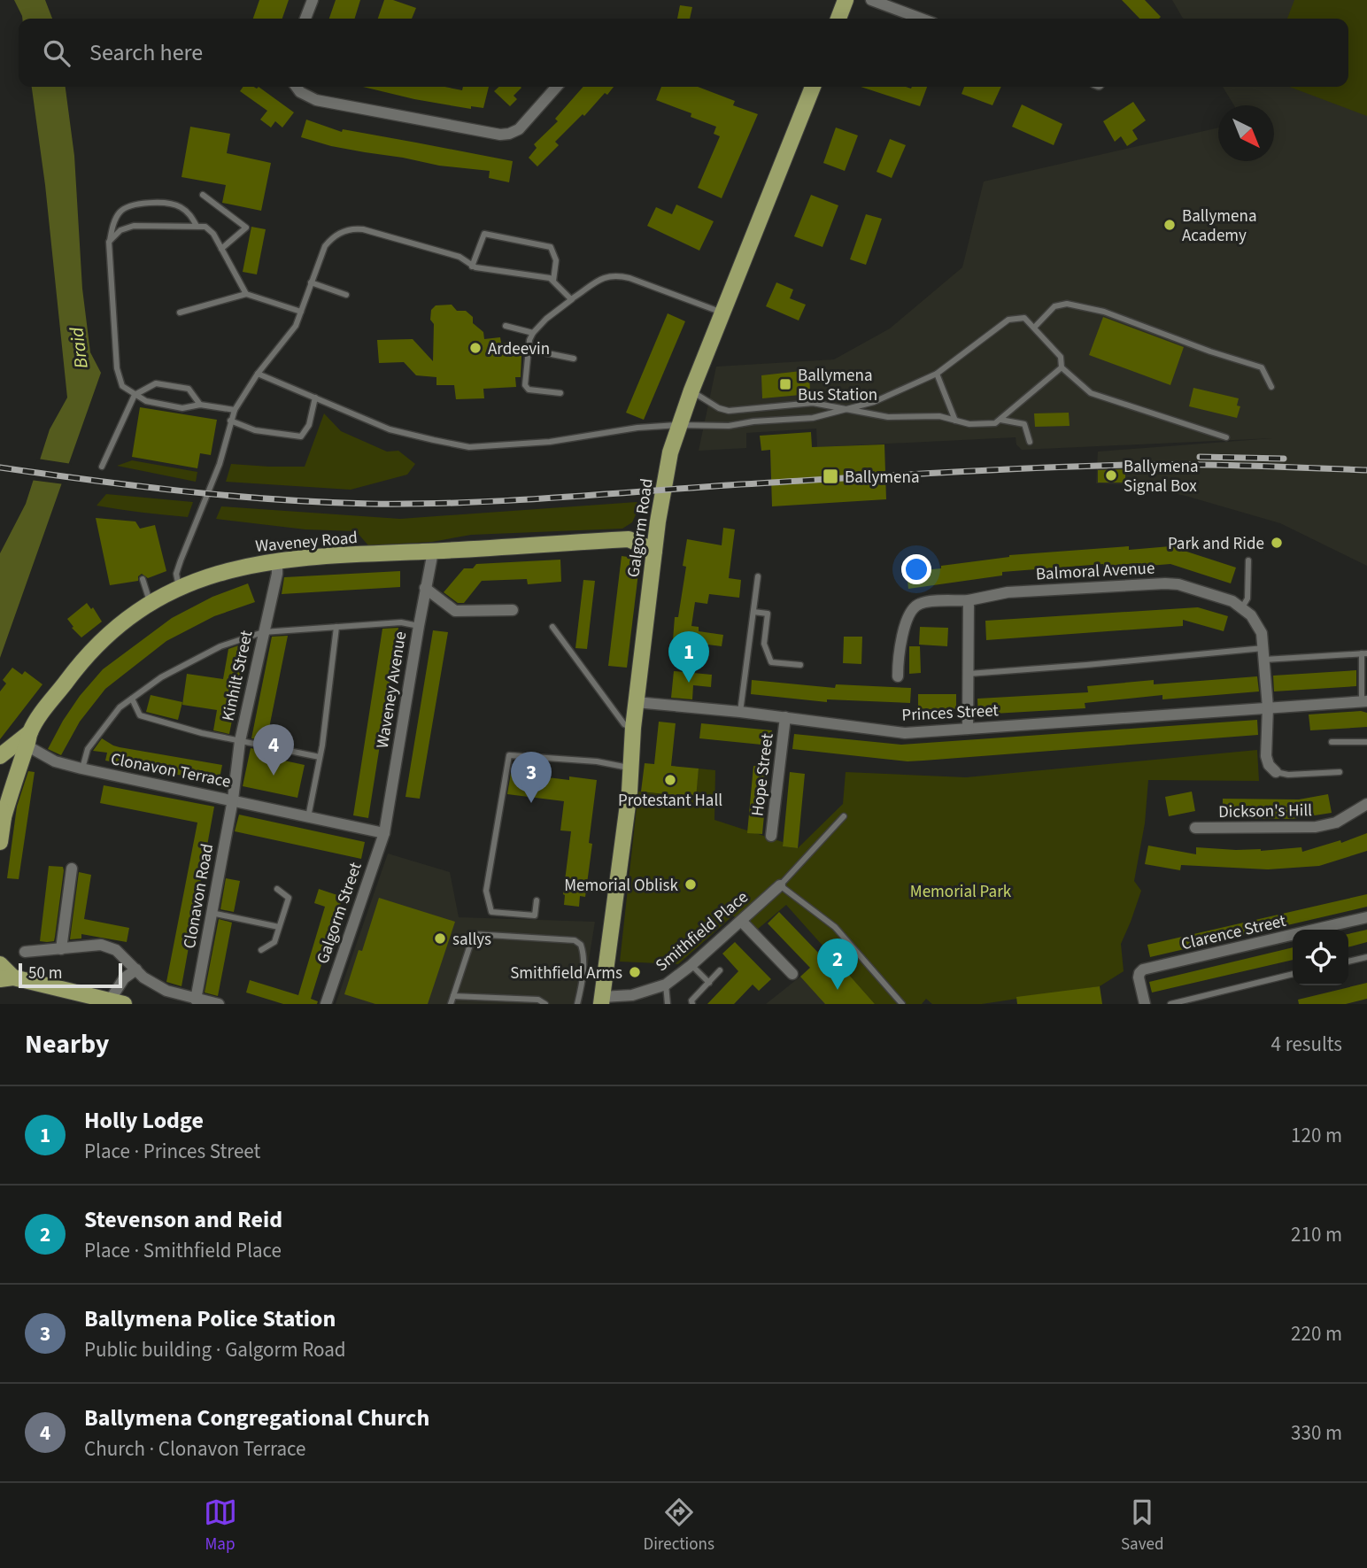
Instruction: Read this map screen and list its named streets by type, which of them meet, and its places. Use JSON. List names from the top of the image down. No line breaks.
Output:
{"streets":{"main road":["Galgorm Road","Waveney Road"],"street":["Balmoral Avenue","Kinhilt Street","Waveney Avenue","Princes Street","Clonavon Terrace","Hope Street","Dickson's Hill","Clonavon Road","Galgorm Street","Smithfield Place","Clarence Street"]},"crossings":[["Galgorm Road","Waveney Road"],["Galgorm Road","Princes Street"],["Galgorm Road","Smithfield Place"],["Waveney Road","Kinhilt Street"],["Waveney Road","Waveney Avenue"],["Waveney Road","Clonavon Terrace"],["Balmoral Avenue","Princes Street"],["Kinhilt Street","Clonavon Terrace"],["Kinhilt Street","Clonavon Road"],["Waveney Avenue","Clonavon Terrace"],["Waveney Avenue","Galgorm Street"],["Princes Street","Hope Street"],["Clonavon Terrace","Clonavon Road"],["Clonavon Terrace","Galgorm Street"]],"water":["Braid"],"parks":["Memorial Park"],"places":{"other":["Ballymena Academy","Ardeevin","Ballymena Signal Box","Park and Ride","Protestant Hall","Memorial Oblisk","sallys","Smithfield Arms"],"transit":["Ballymena Bus Station","Ballymena"]},"scale_bar":"50 m","north":"bottom right","page":{"search":"Search here","pins":["1","4","3","2"],"scale":"50 m","heading":["Nearby","4 results"],"list":[{"mark":"1","name":"Holly Lodge","note":"Place · Princes Street","value":"120 m"},{"mark":"2","name":"Stevenson and Reid","note":"Place · Smithfield Place","value":"210 m"},{"mark":"3","name":"Ballymena Police Station","note":"Public building · Galgorm Road","value":"220 m"},{"mark":"4","name":"Ballymena Congregational Church","note":"Church · Clonavon Terrace","value":"330 m"}],"nav":["Map","Directions","Saved"]}}
